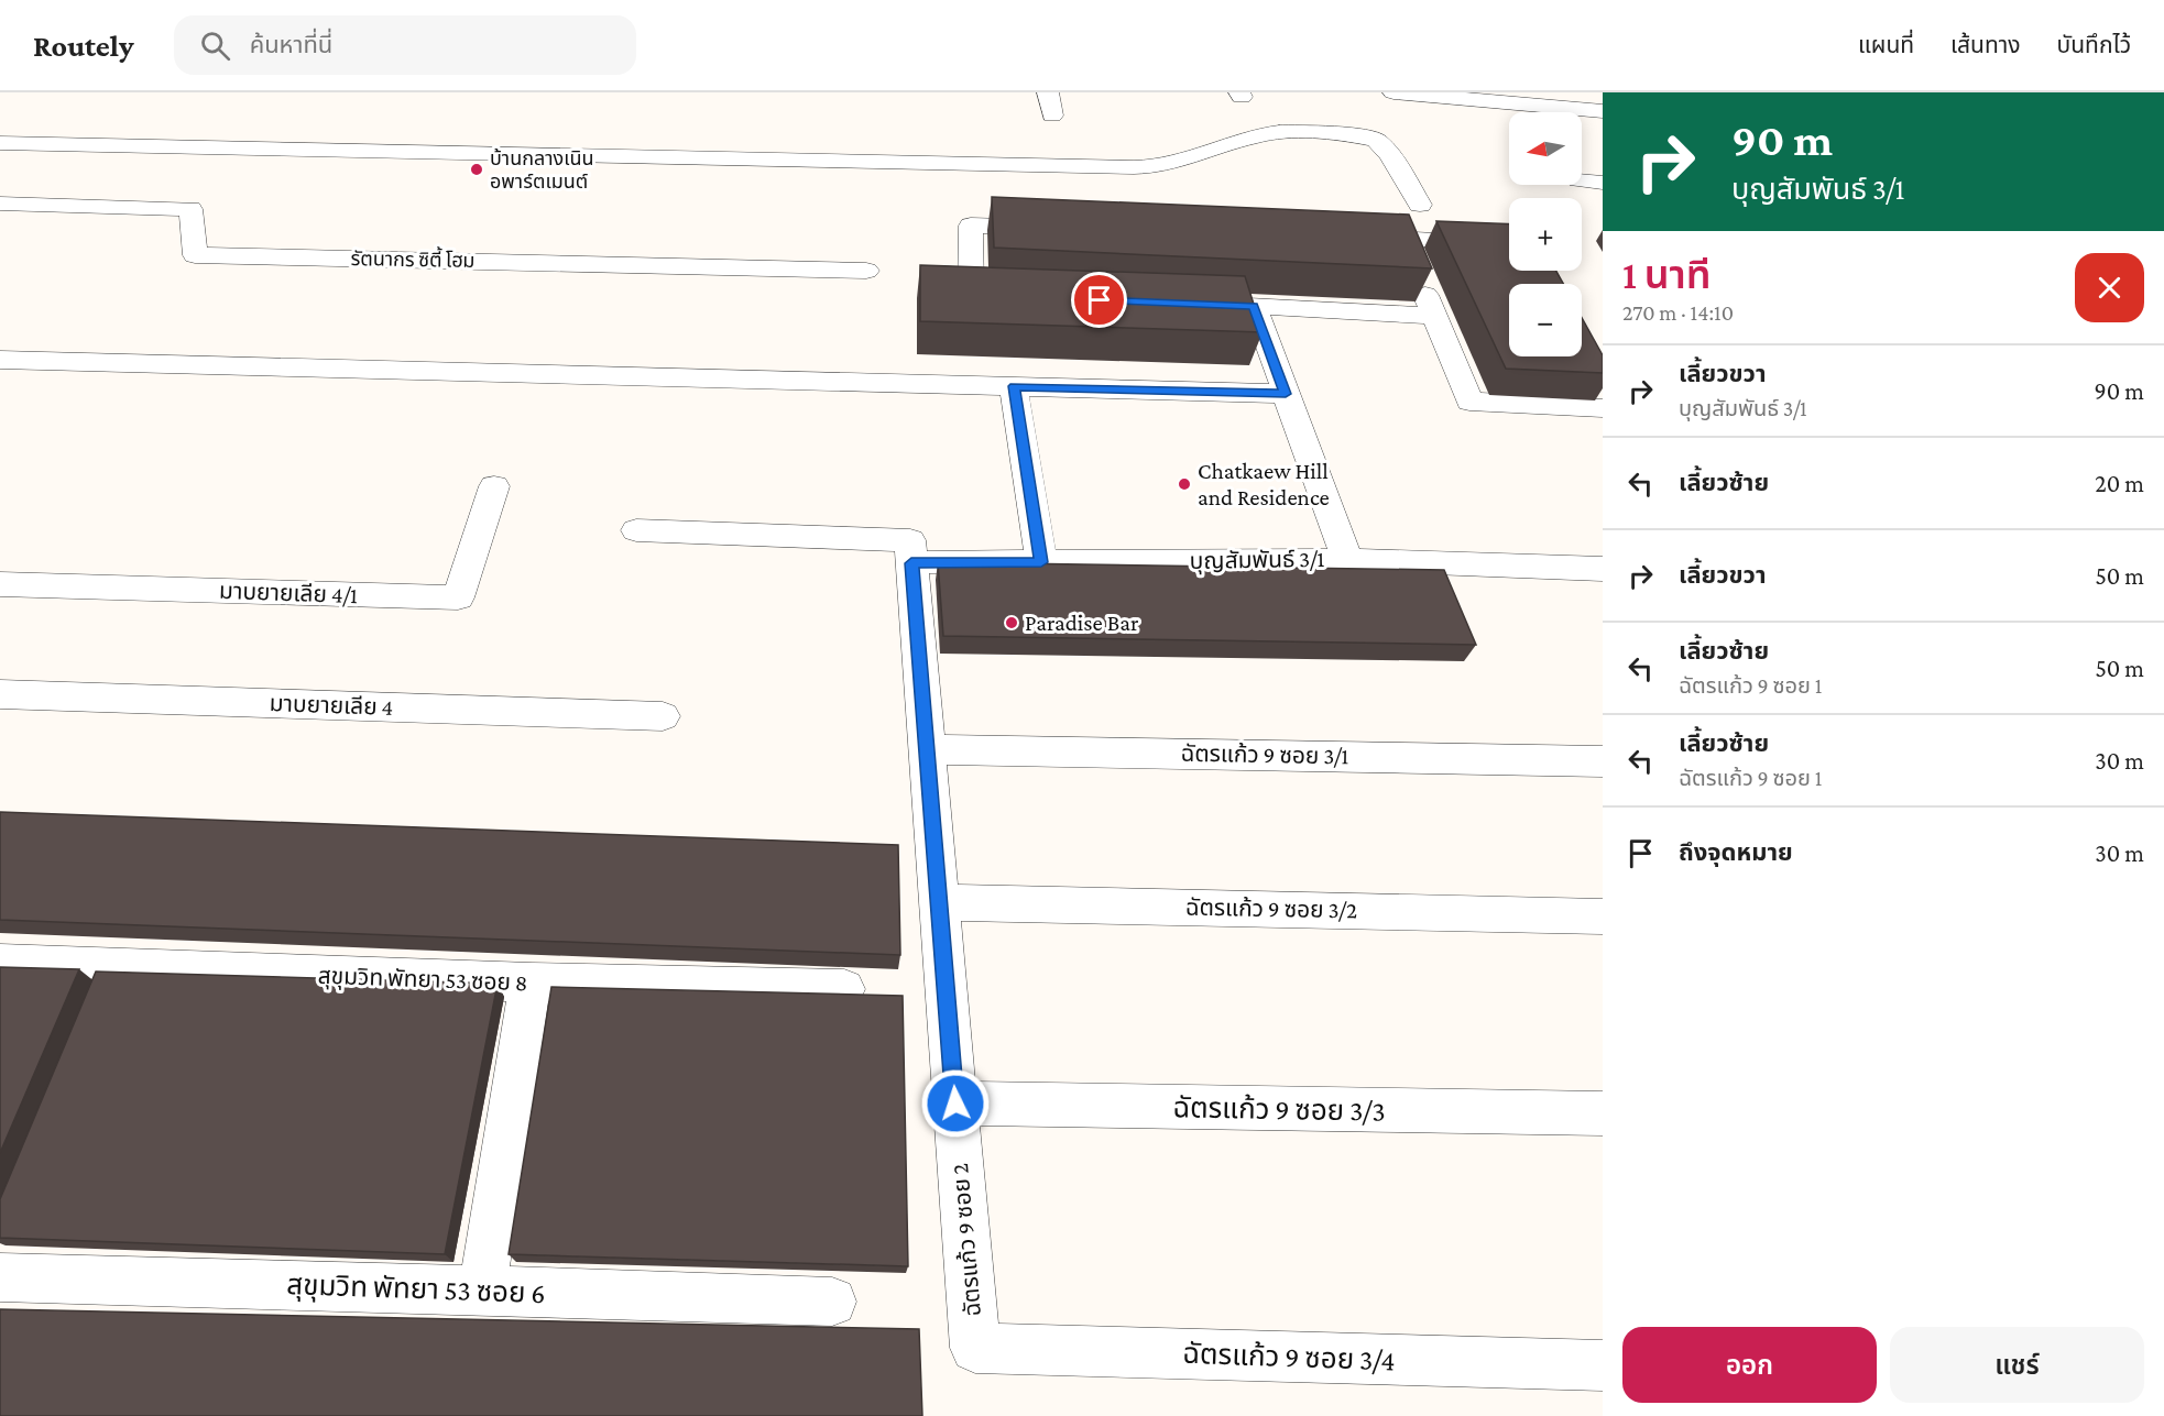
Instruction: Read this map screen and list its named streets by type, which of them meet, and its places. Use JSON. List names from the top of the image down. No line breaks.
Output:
{"streets":{"street":["รัตนากร ซิตี้ โฮม","บุญสัมพันธ์ 3/1","มาบยายเลีย 4/1","มาบยายเลีย 4","ฉัตรแก้ว 9 ซอย 3/1","ฉัตรแก้ว 9 ซอย 3/2","สุขุมวิท พัทยา 53 ซอย 8","ฉัตรแก้ว 9 ซอย 3/3","ฉัตรแก้ว 9 ซอย 2","สุขุมวิท พัทยา 53 ซอย 6","ฉัตรแก้ว 9 ซอย 3/4"]},"crossings":[["บุญสัมพันธ์ 3/1","ฉัตรแก้ว 9 ซอย 2"],["ฉัตรแก้ว 9 ซอย 3/1","ฉัตรแก้ว 9 ซอย 2"],["ฉัตรแก้ว 9 ซอย 3/2","ฉัตรแก้ว 9 ซอย 2"],["ฉัตรแก้ว 9 ซอย 3/3","ฉัตรแก้ว 9 ซอย 2"],["ฉัตรแก้ว 9 ซอย 2","ฉัตรแก้ว 9 ซอย 3/4"]],"places":["บ้านกลางเนิน อพาร์ตเมนต์","Chatkaew Hill and Residence","Paradise Bar"],"north":"left","page":{"header":"Routely","search":"ค้นหาที่นี่","nav":["แผนที่","เส้นทาง","บันทึกไว้"],"turn":["90 m","บุญสัมพันธ์ 3/1"],"map_buttons":["+","−"],"heading":["1 นาที","270 m · 14:10"],"list":[{"name":"เลี้ยวขวา","note":"บุญสัมพันธ์ 3/1","value":"90 m"},{"name":"เลี้ยวซ้าย","value":"20 m"},{"name":"เลี้ยวขวา","value":"50 m"},{"name":"เลี้ยวซ้าย","note":"ฉัตรแก้ว 9 ซอย 1","value":"50 m"},{"name":"เลี้ยวซ้าย","note":"ฉัตรแก้ว 9 ซอย 1","value":"30 m"},{"name":"ถึงจุดหมาย","value":"30 m"}],"buttons":["ออก","แชร์"]}}
